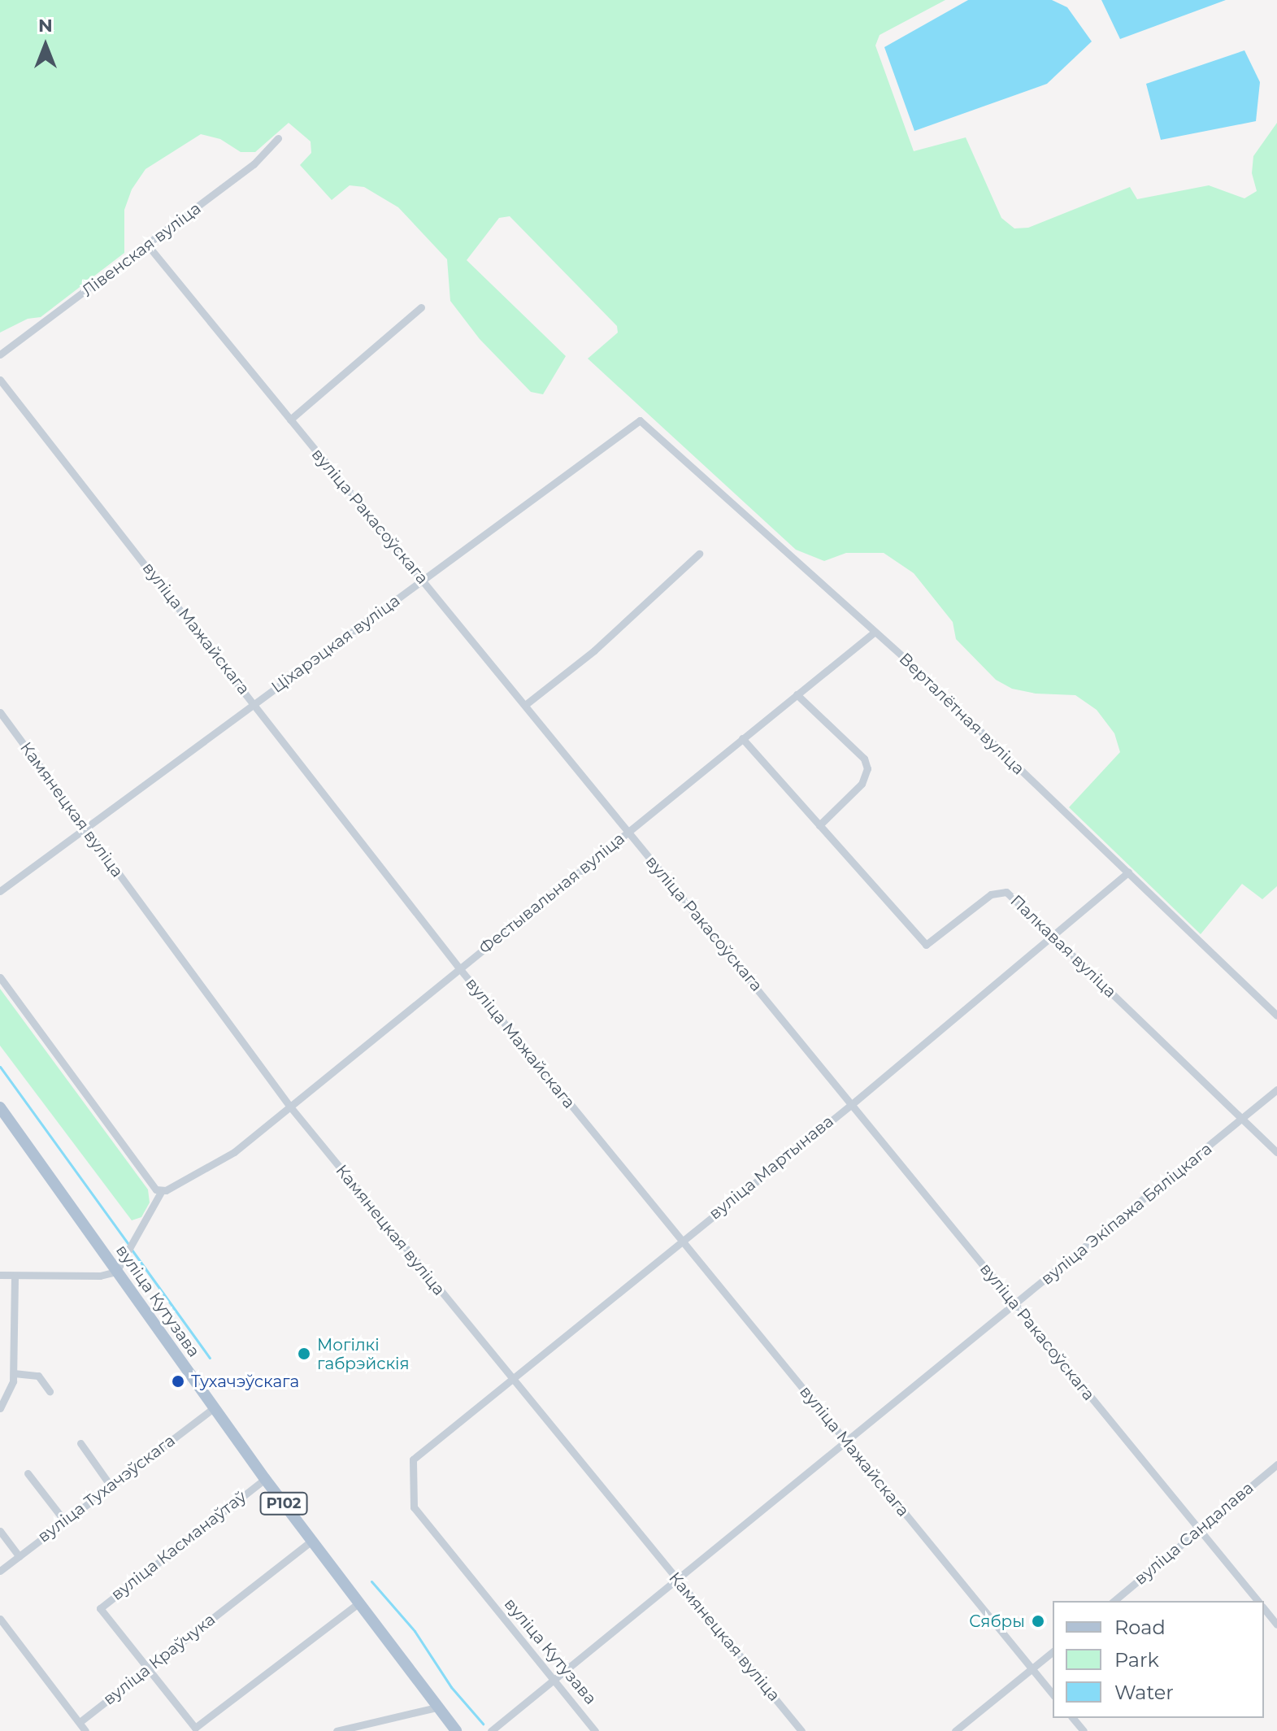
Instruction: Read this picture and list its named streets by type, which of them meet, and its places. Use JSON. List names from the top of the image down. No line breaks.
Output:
{"streets":{"main road":["вуліца Кутузава","Р102"],"street":["Лівенская вуліца","вуліца Ракасоўскага","вуліца Мажайскага","Ціхарэцкая вуліца","Верталётная вуліца","Камянецкая вуліца","Фестывальная вуліца","Палкавая вуліца","вуліца Мартынава","вуліца Экіпажа Бяліцкага","вуліца Тухачэўскага","вуліца Сандалава","вуліца Касманаўтаў","вуліца Краўчука"]},"crossings":[["Лівенская вуліца","вуліца Ракасоўскага"],["вуліца Ракасоўскага","Ціхарэцкая вуліца"],["вуліца Ракасоўскага","Фестывальная вуліца"],["вуліца Ракасоўскага","вуліца Мартынава"],["вуліца Ракасоўскага","вуліца Экіпажа Бяліцкага"],["вуліца Ракасоўскага","вуліца Сандалава"],["вуліца Мажайскага","Ціхарэцкая вуліца"],["вуліца Мажайскага","Фестывальная вуліца"],["вуліца Мажайскага","вуліца Мартынава"],["вуліца Мажайскага","вуліца Экіпажа Бяліцкага"],["Ціхарэцкая вуліца","Верталётная вуліца"],["Ціхарэцкая вуліца","Камянецкая вуліца"],["Верталётная вуліца","Фестывальная вуліца"],["Верталётная вуліца","вуліца Мартынава"],["Камянецкая вуліца","Фестывальная вуліца"],["Камянецкая вуліца","вуліца Мартынава"],["Камянецкая вуліца","вуліца Экіпажа Бяліцкага"],["Фестывальная вуліца","Палкавая вуліца"],["Палкавая вуліца","вуліца Мартынава"],["Палкавая вуліца","вуліца Экіпажа Бяліцкага"],["вуліца Мартынава","вуліца Кутузава"],["вуліца Экіпажа Бяліцкага","вуліца Кутузава"],["вуліца Кутузава","вуліца Тухачэўскага"],["вуліца Кутузава","вуліца Касманаўтаў"],["вуліца Кутузава","вуліца Краўчука"],["вуліца Касманаўтаў","вуліца Краўчука"]],"places":["Могілкі габрэйскія","Тухачэўскага","Сябры"],"legend":["Road","Park","Water"],"north":"top"}
